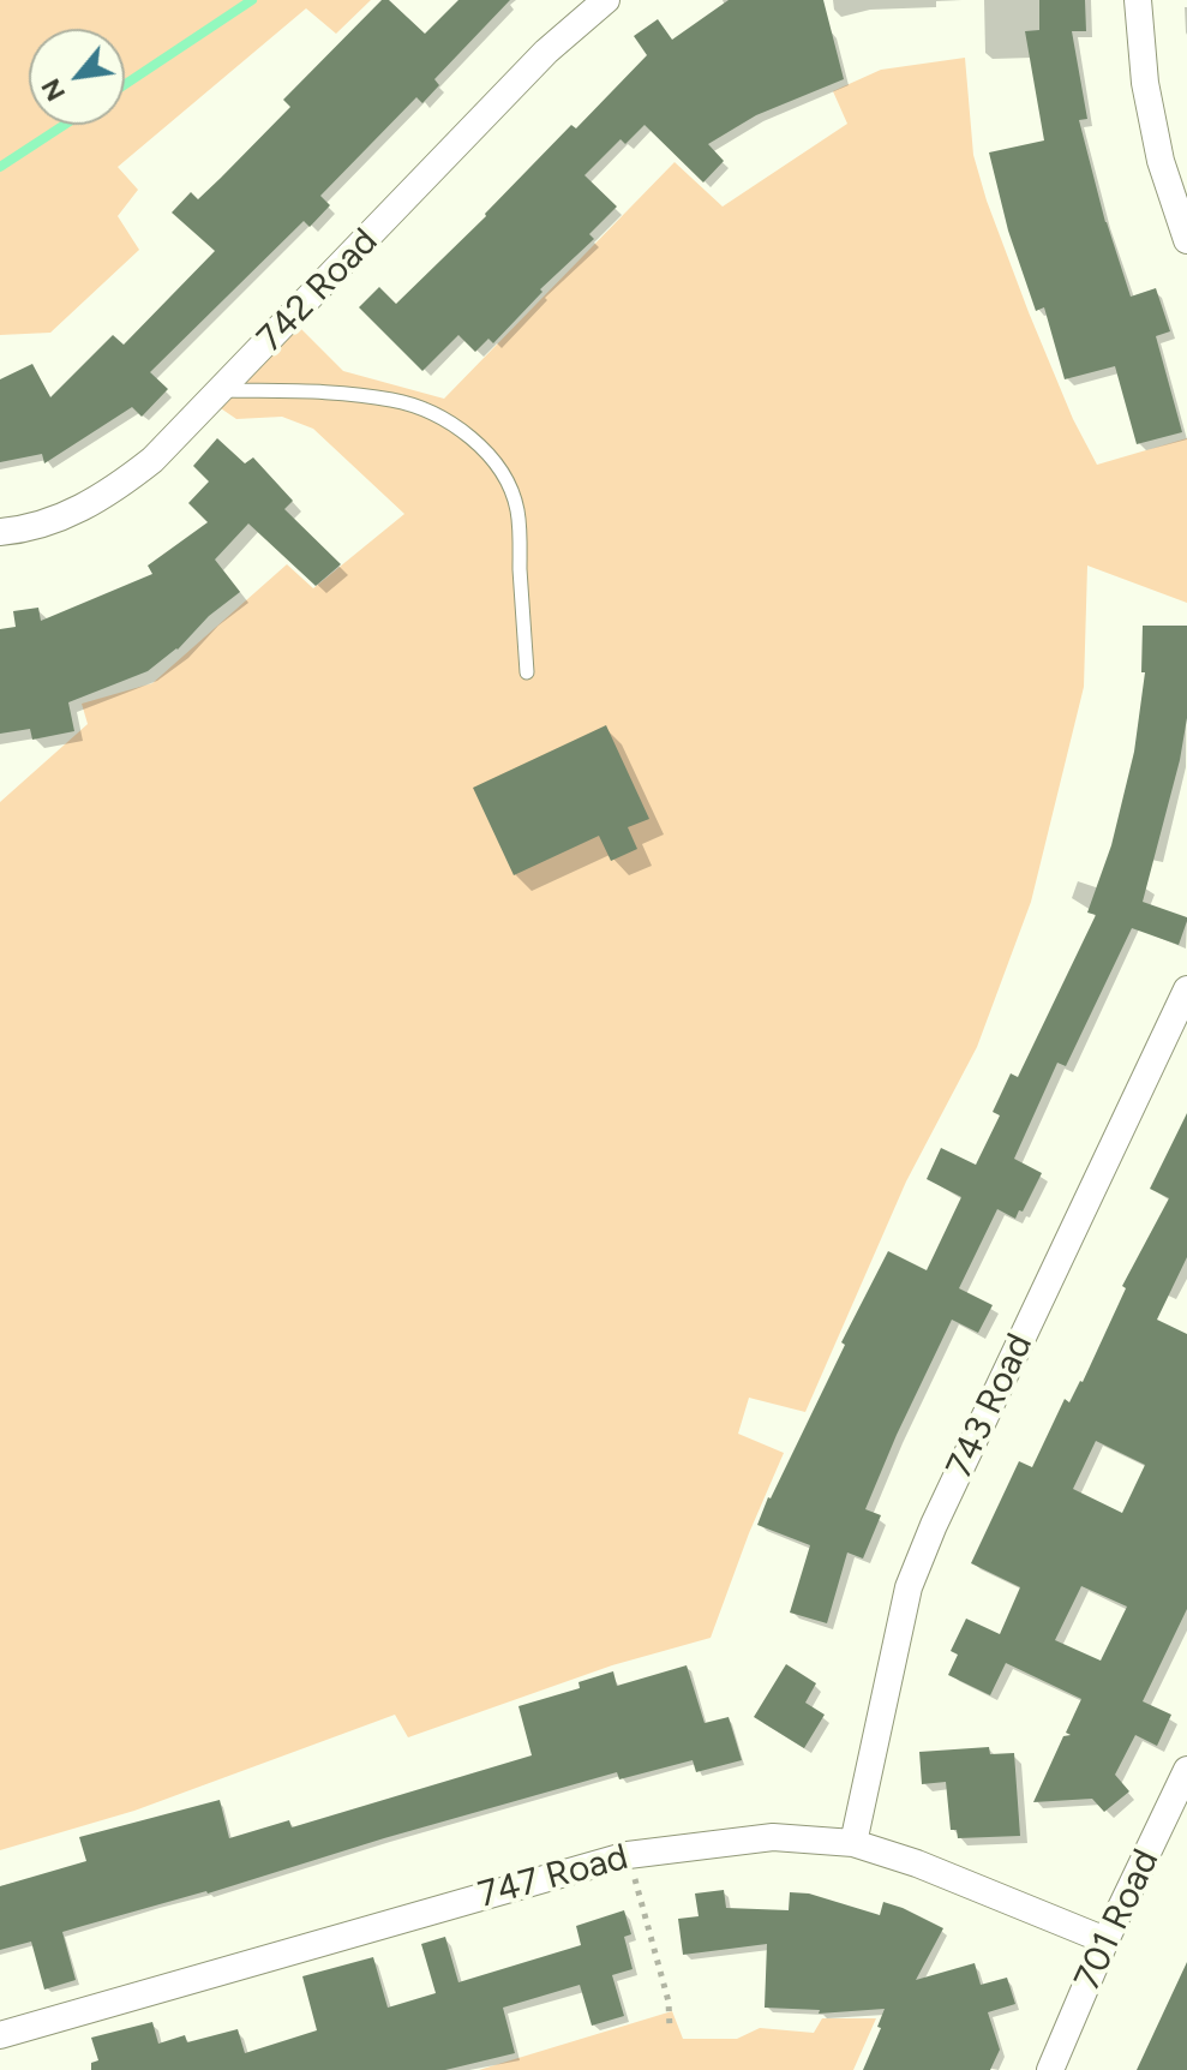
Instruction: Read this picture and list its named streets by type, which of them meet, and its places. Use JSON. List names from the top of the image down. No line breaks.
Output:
{"streets":{"street":["742 Road","743 Road","747 Road","701 Road"]},"crossings":[["743 Road","747 Road"],["747 Road","701 Road"]],"north":"bottom left"}
